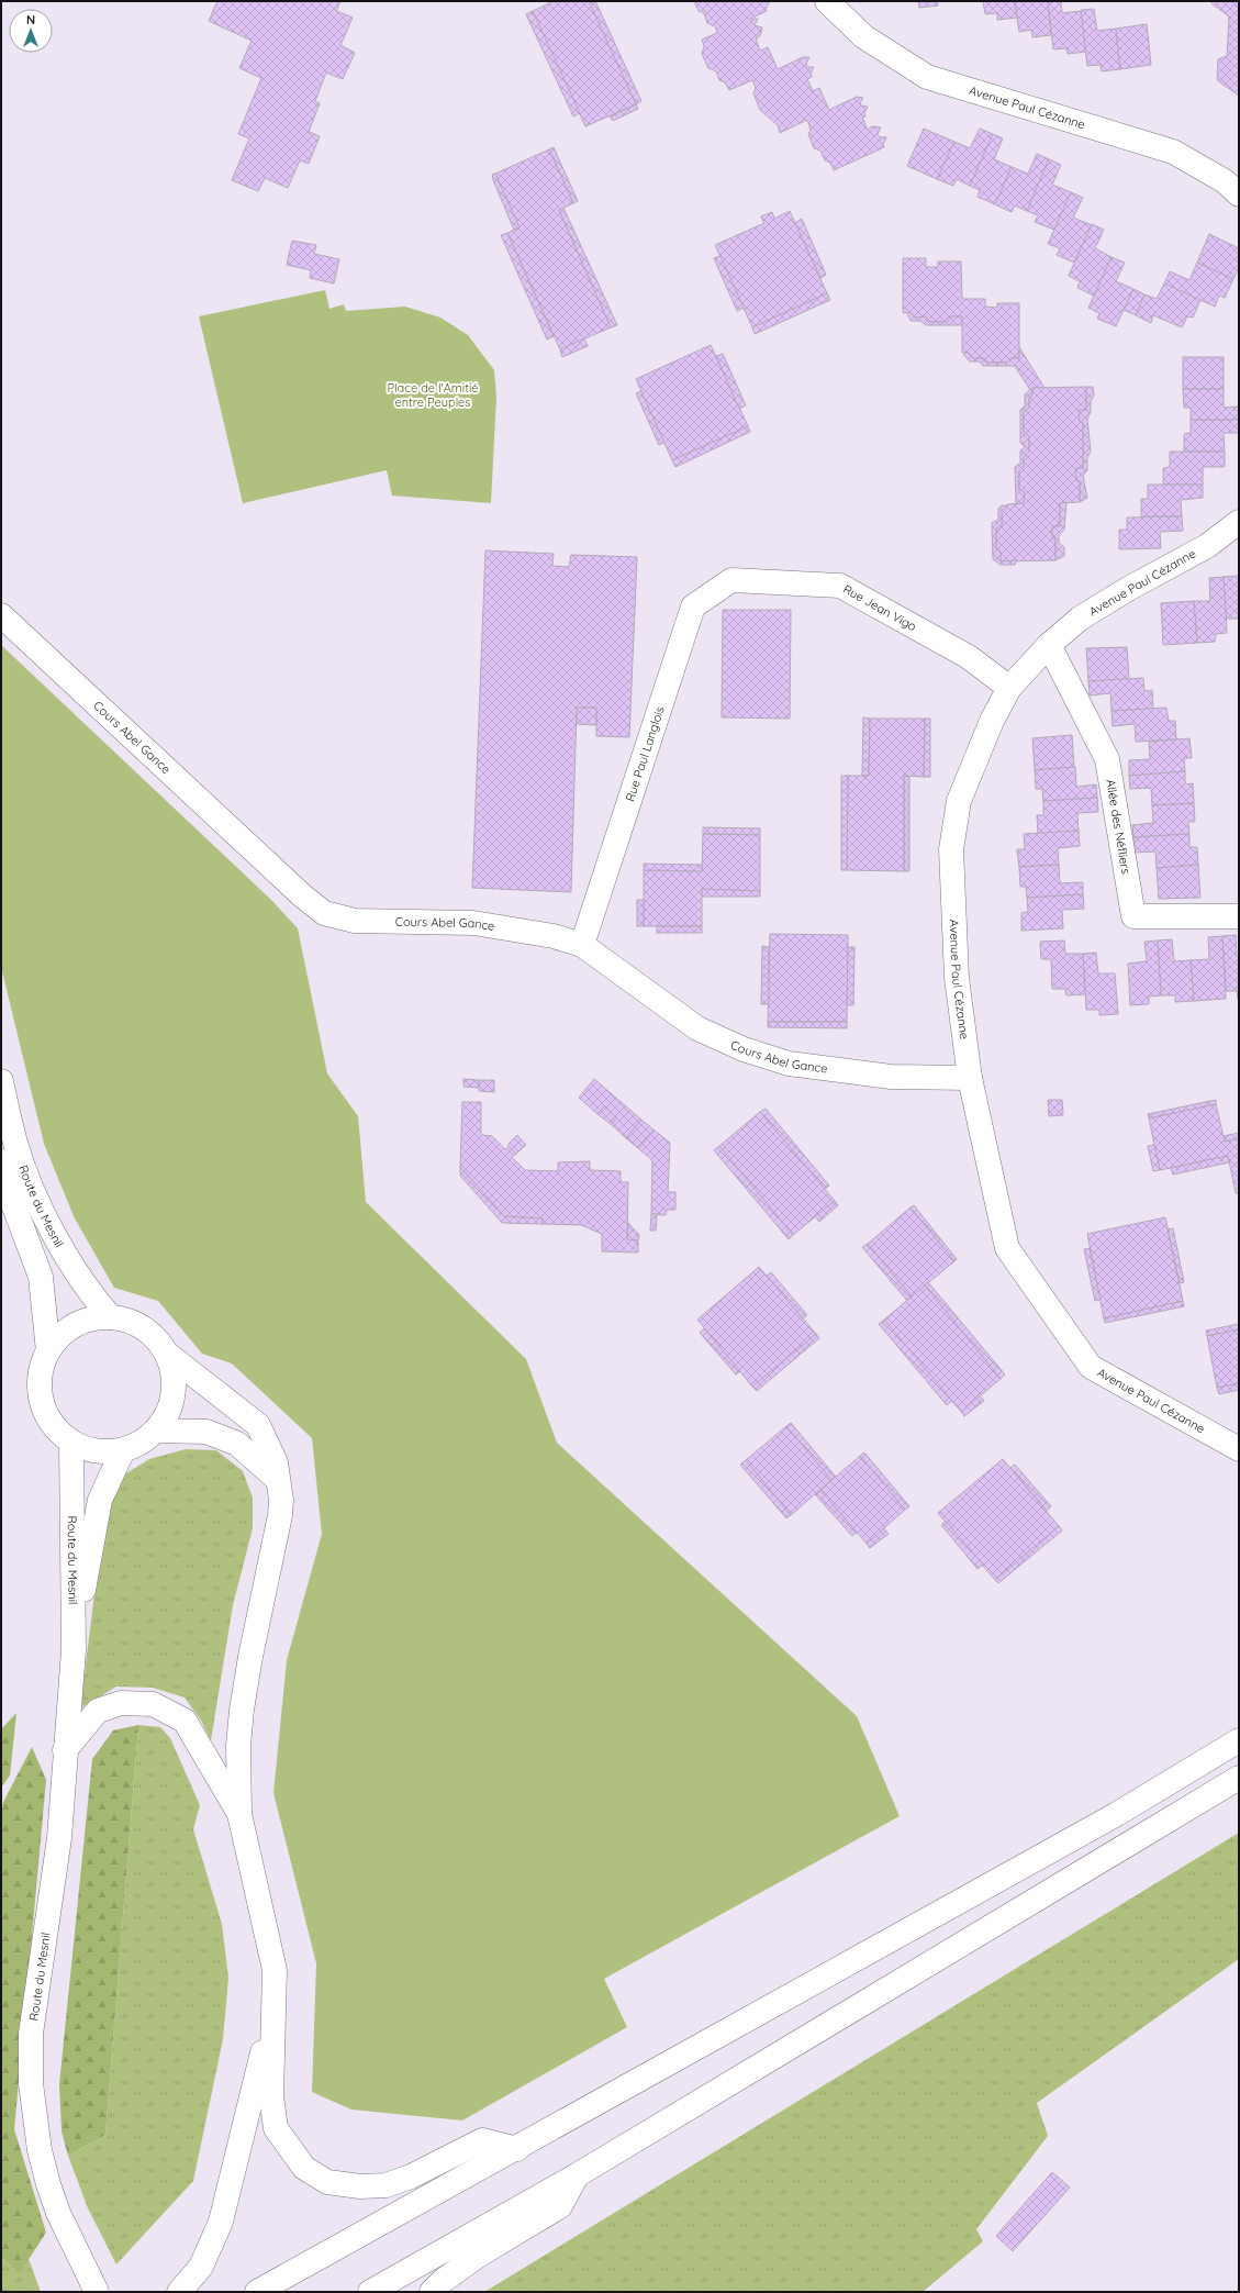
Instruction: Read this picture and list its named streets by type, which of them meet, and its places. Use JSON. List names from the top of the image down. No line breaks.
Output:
{"streets":{"street":["Avenue Paul Cézanne","Rue Jean Vigo","Cours Abel Gance","Rue Paul Langlois","Allée des Néfliers","Route du Mesnil"]},"crossings":[["Avenue Paul Cézanne","Rue Jean Vigo"],["Avenue Paul Cézanne","Cours Abel Gance"],["Avenue Paul Cézanne","Allée des Néfliers"],["Rue Jean Vigo","Rue Paul Langlois"],["Cours Abel Gance","Rue Paul Langlois"]],"parks":["Place de l'Amitié entre Peuples"],"north":"top"}
